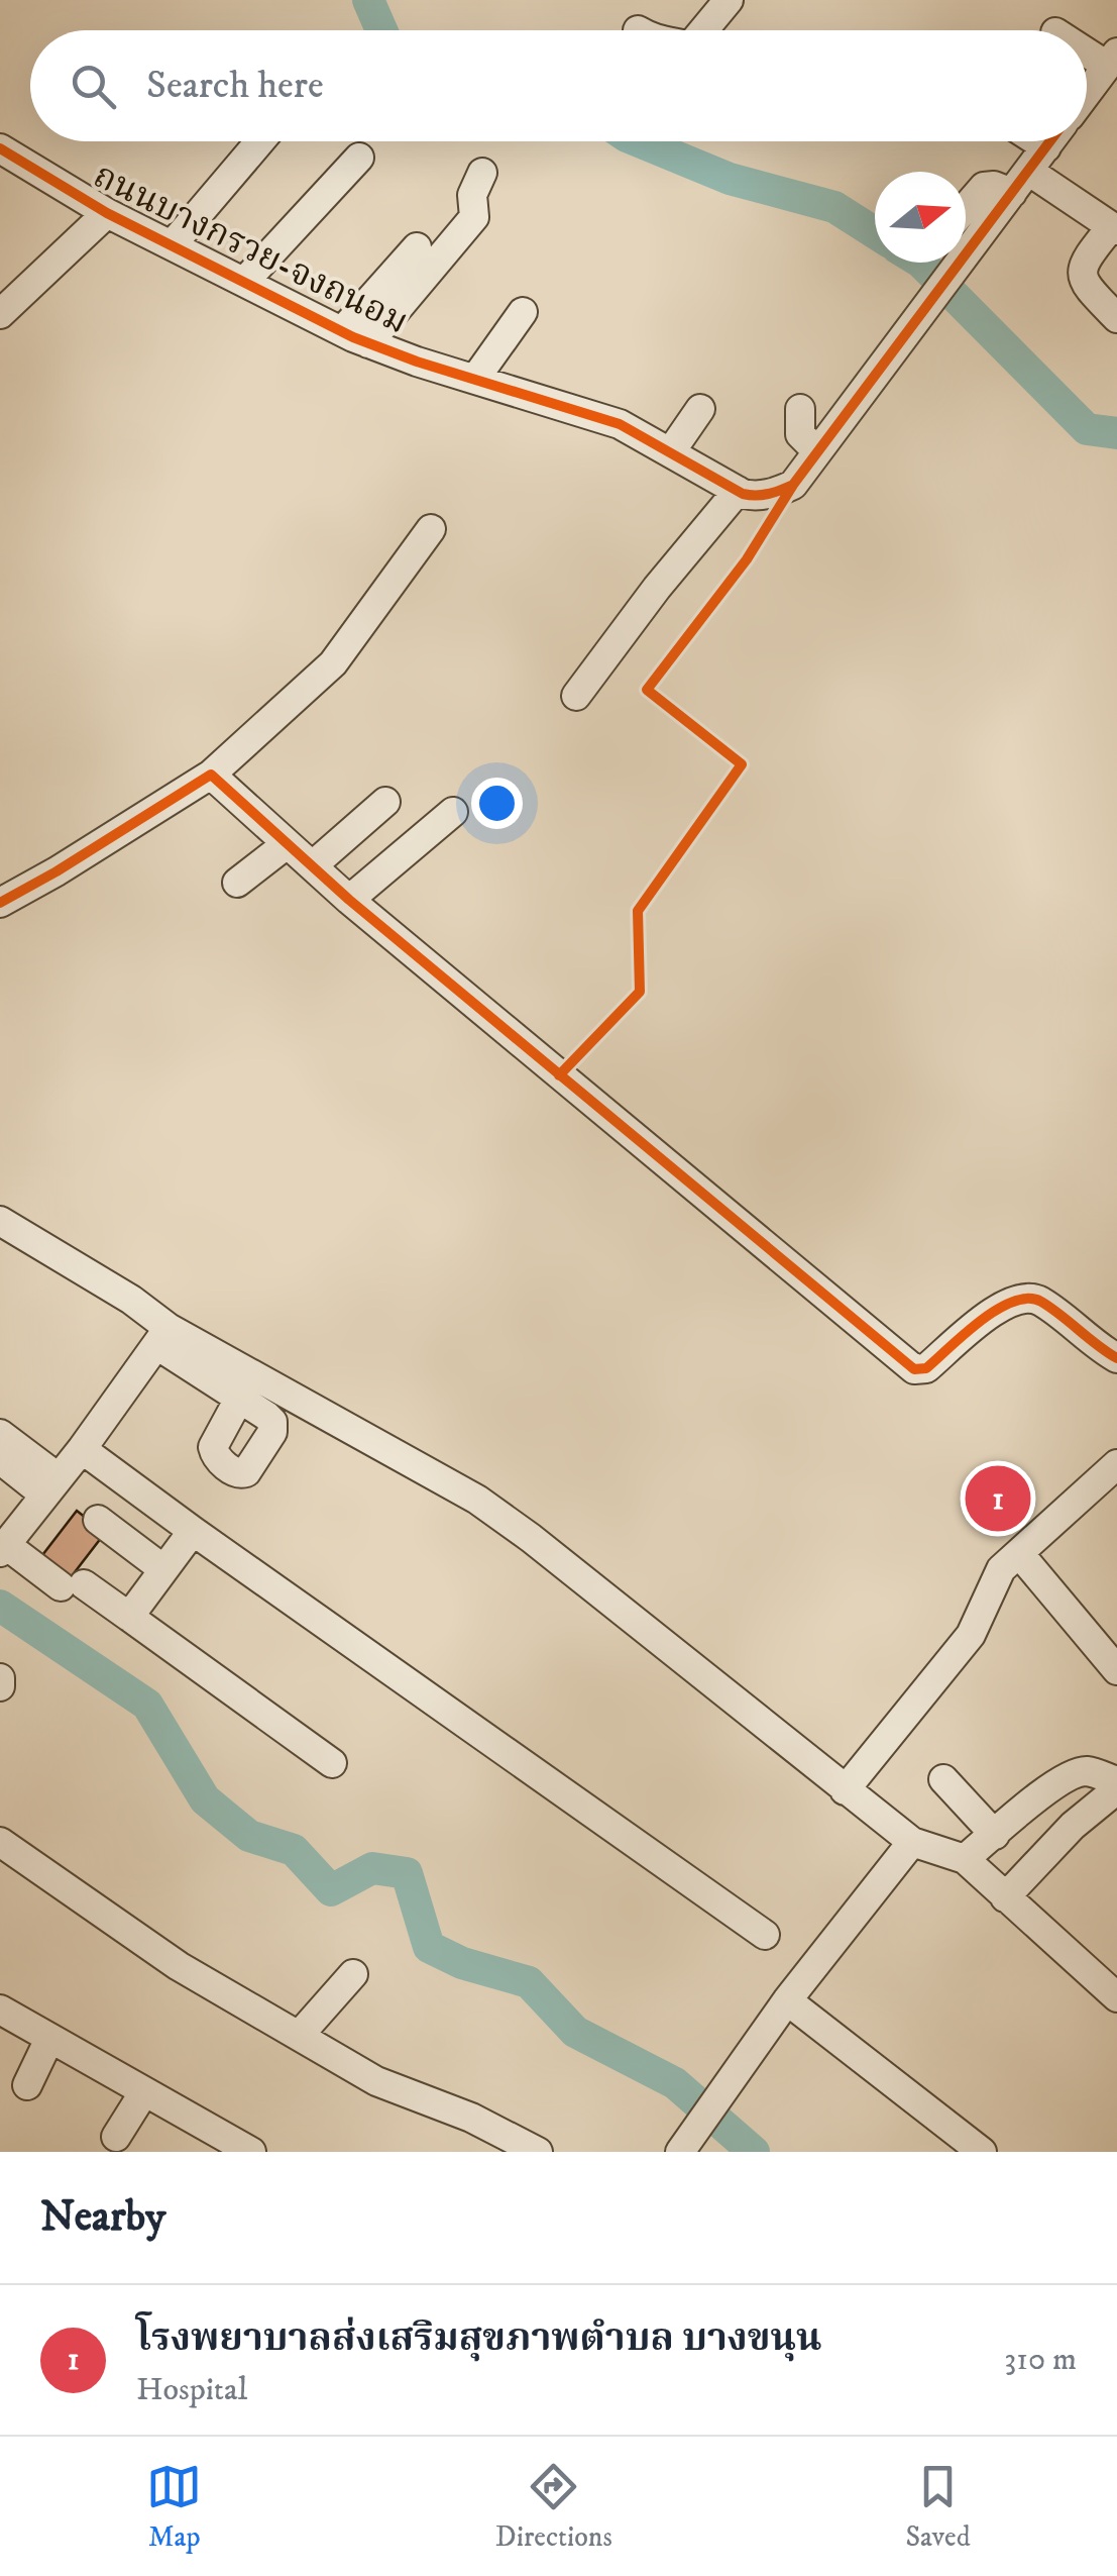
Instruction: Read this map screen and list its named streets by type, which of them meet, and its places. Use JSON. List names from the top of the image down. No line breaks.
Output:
{"streets":{"street":["ถนนบางกรวย-จงถนอม"]},"north":"right","page":{"search":"Search here","pins":"1","heading":"Nearby","list":[{"mark":"1","name":"โรงพยาบาลส่งเสริมสุขภาพตำบล บางขนุน","note":"Hospital","value":"310 m"}],"nav":["Map","Directions","Saved"]}}
